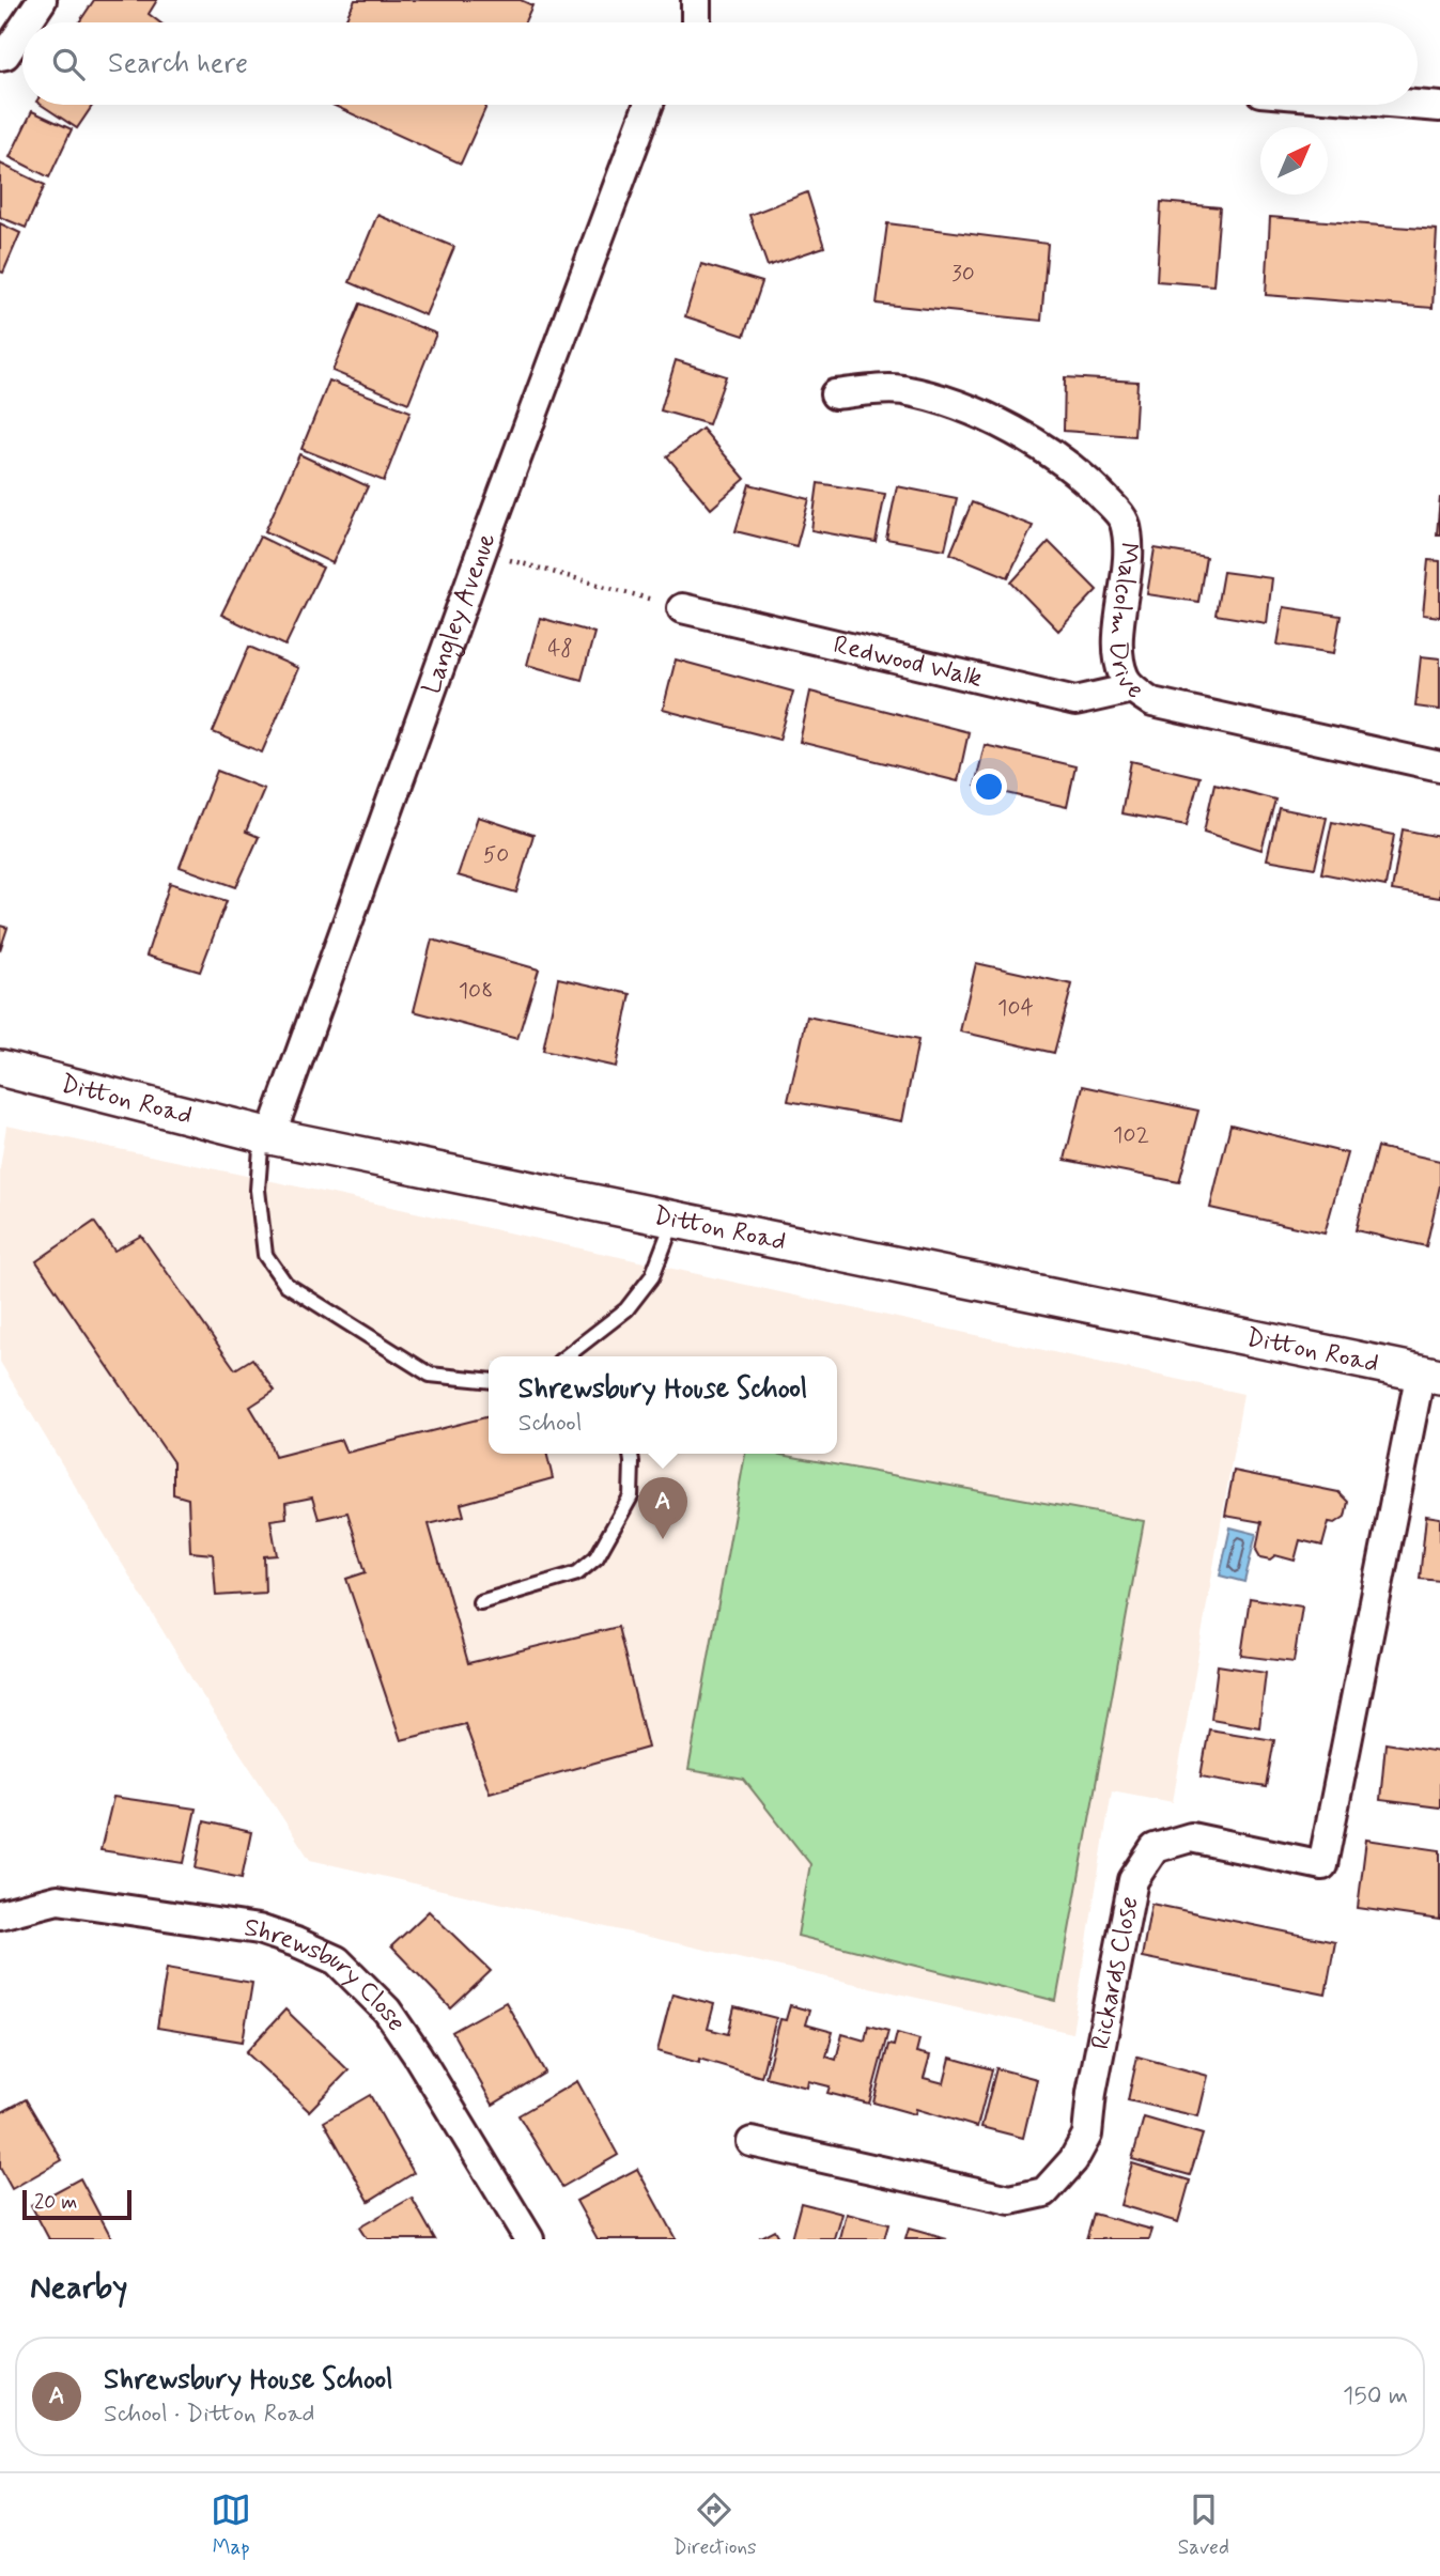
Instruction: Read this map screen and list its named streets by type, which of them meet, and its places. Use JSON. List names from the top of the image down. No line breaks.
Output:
{"streets":{"street":["Langley Avenue","Malcolm Drive","Redwood Walk","Ditton Road","Rickards Close","Shrewsbury Close"]},"crossings":[["Langley Avenue","Ditton Road"],["Malcolm Drive","Redwood Walk"],["Ditton Road","Rickards Close"]],"house_numbers":["30","48","50","108","104","102"],"scale_bar":"20 m","north":"top right","page":{"search":"Search here","popup":["Shrewsbury House School","School"],"pins":"A","scale":"20 m","heading":"Nearby","list":[{"mark":"A","name":"Shrewsbury House School","note":"School · Ditton Road","value":"150 m"}],"nav":["Map","Directions","Saved"]}}
